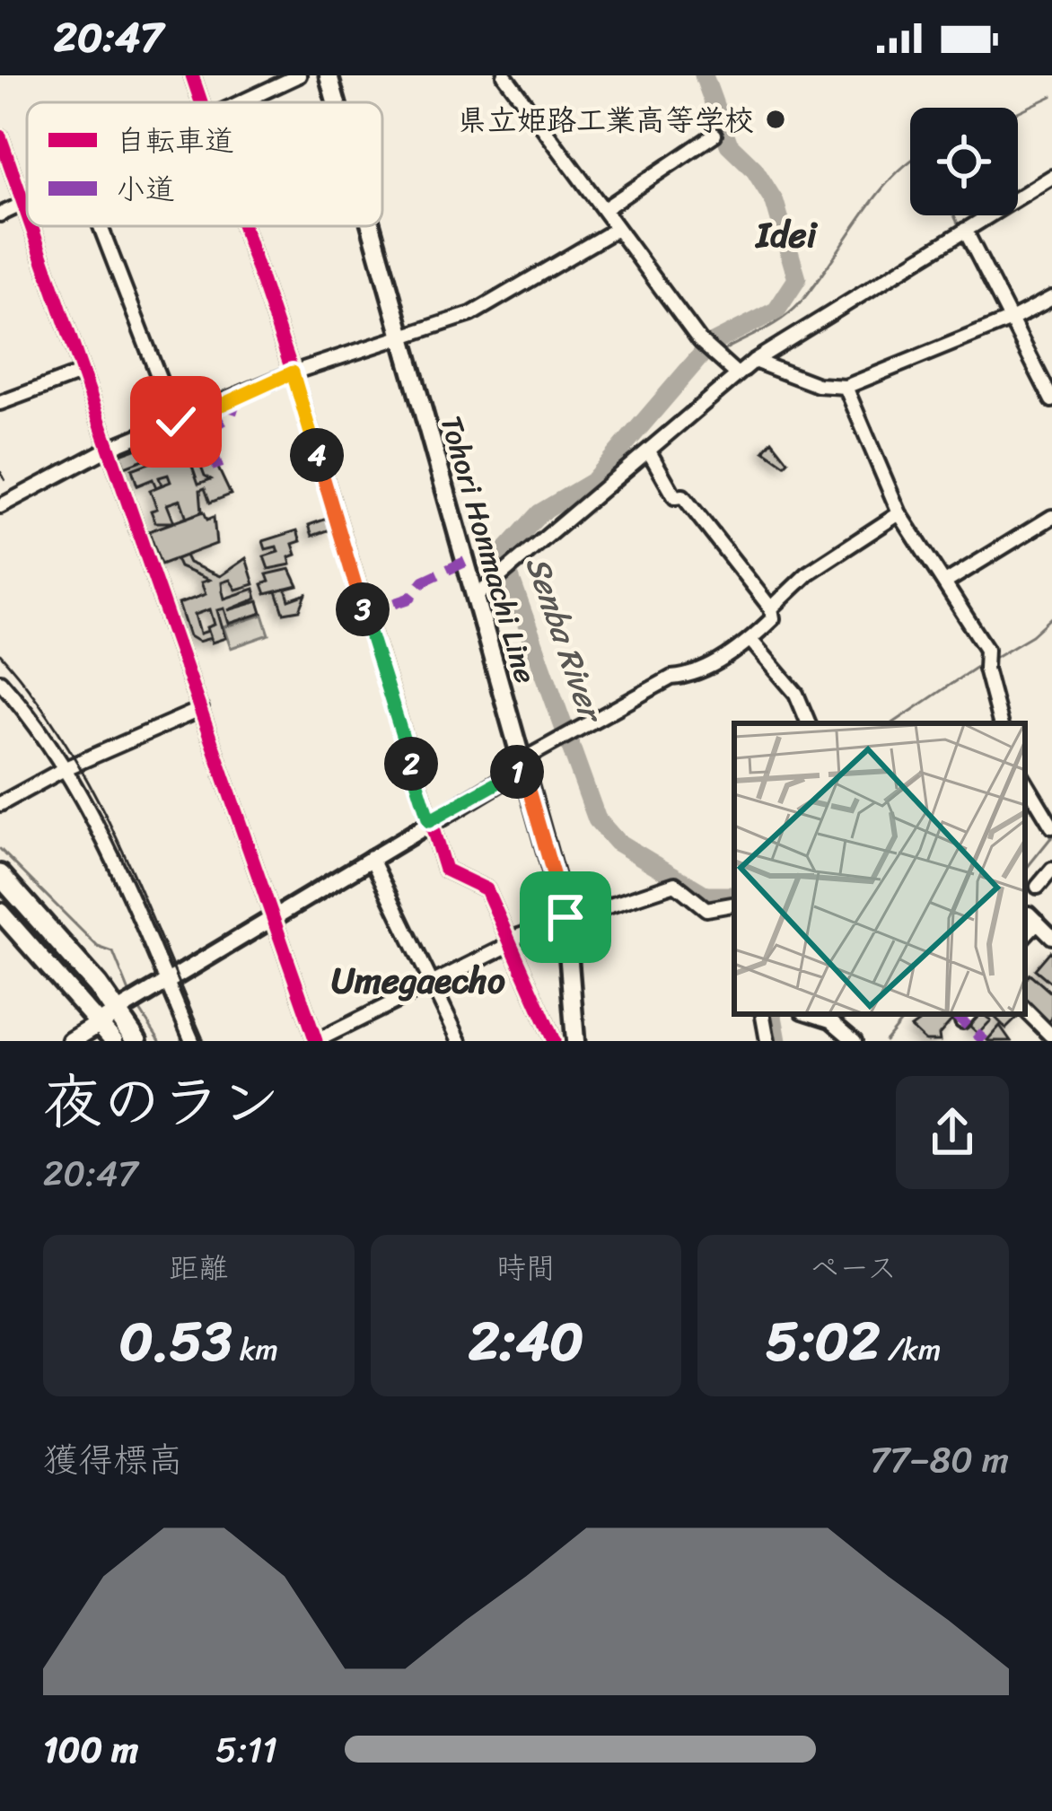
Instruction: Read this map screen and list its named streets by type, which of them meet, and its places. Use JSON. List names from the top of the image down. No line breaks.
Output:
{"streets":{"main road":["Tohori Honmachi Line"]},"districts":["Idei","Umegaecho"],"water":["Senba River"],"places":["県立姫路工業高等学校"],"legend":["自転車道","小道"],"page":{"status":"20:47","pins":["4","3","2","1"],"heading":["夜のラン","20:47"],"stats":[["距離","0.53 km"],["時間","2:40"],["ペース","5:02 /km"]],"chart":["獲得標高","77–80 m"],"list":[{"name":"100 m","note":"5:11"}]}}
